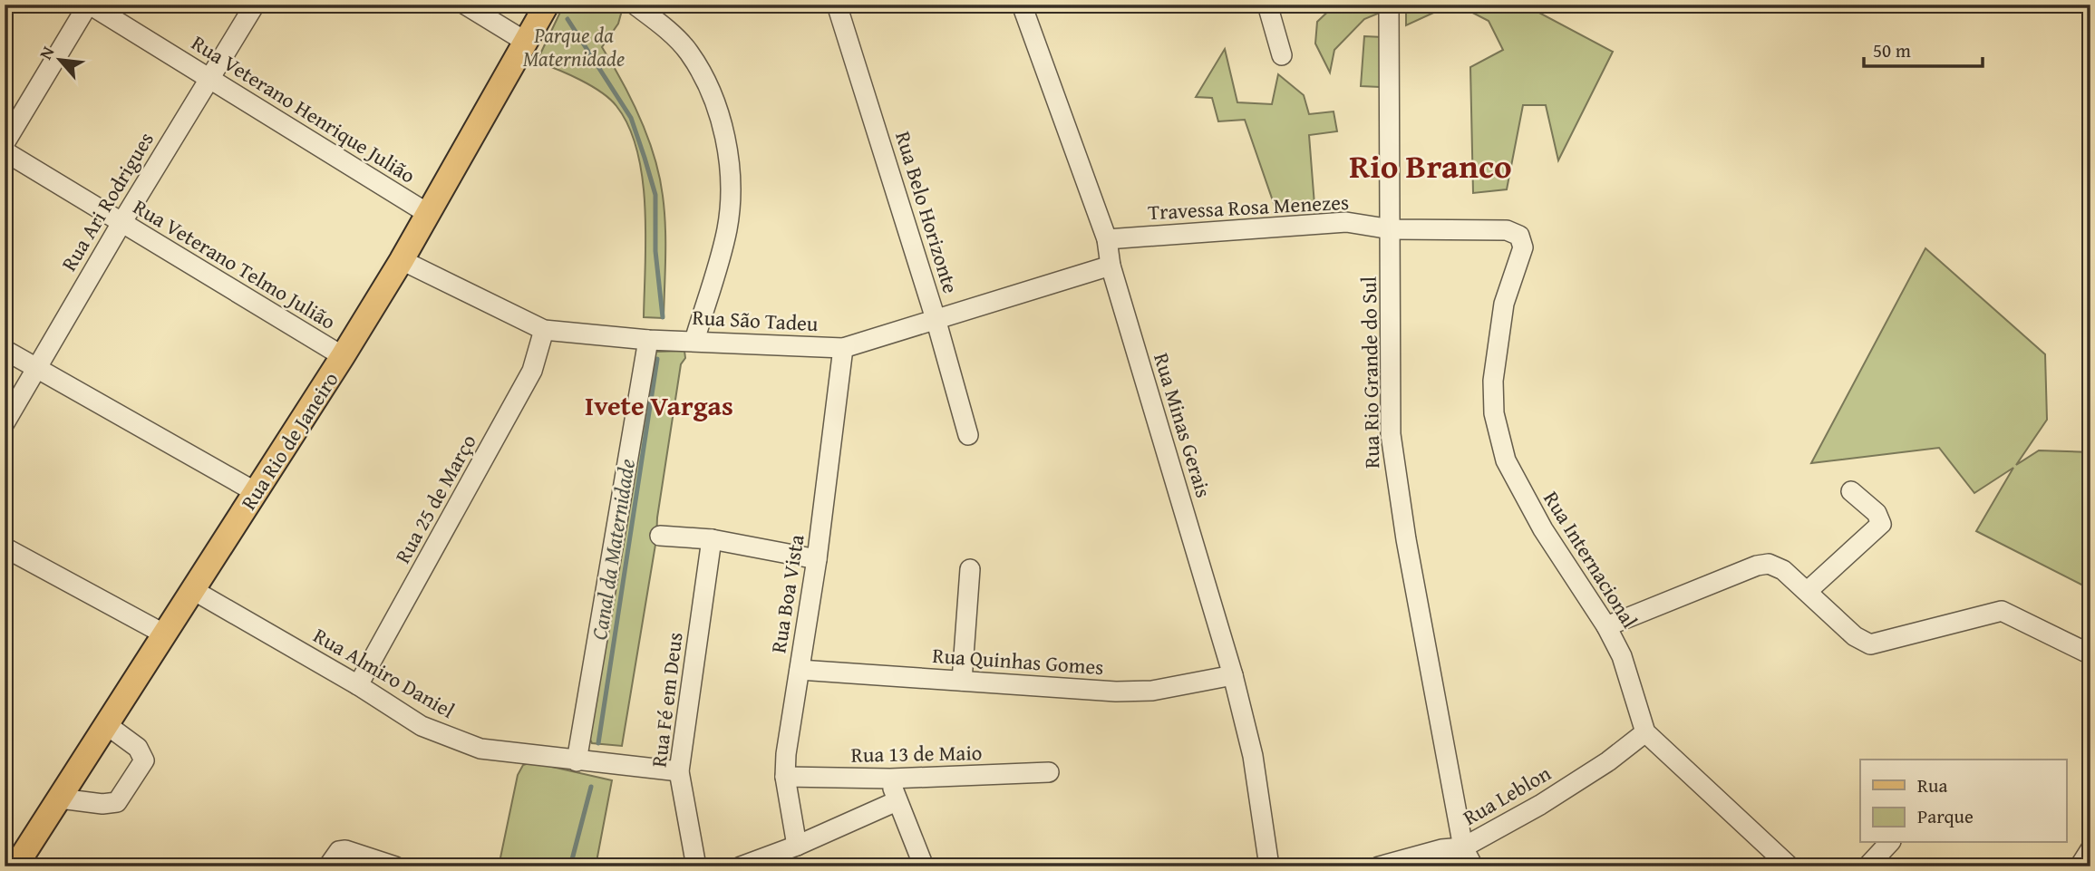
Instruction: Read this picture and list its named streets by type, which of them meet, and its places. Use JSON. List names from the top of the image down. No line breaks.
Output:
{"streets":{"main road":["Rua Rio de Janeiro"],"street":["Rua Veterano Henrique Julião","Rua Ari Rodrigues","Travessa Rosa Menezes","Rua Belo Horizonte","Rua Veterano Telmo Julião","Rua São Tadeu","Rua Rio Grande do Sul","Rua Minas Gerais","Rua 25 de Março","Rua Internacional","Rua Boa Vista","Rua Quinhas Gomes","Rua Almiro Daniel","Rua Fé em Deus","Rua 13 de Maio","Rua Leblon"]},"crossings":[["Rua Veterano Henrique Julião","Rua Ari Rodrigues"],["Rua Veterano Henrique Julião","Rua Rio de Janeiro"],["Rua Ari Rodrigues","Rua Veterano Telmo Julião"],["Travessa Rosa Menezes","Rua Rio Grande do Sul"],["Travessa Rosa Menezes","Rua Minas Gerais"],["Travessa Rosa Menezes","Rua Internacional"],["Rua Belo Horizonte","Rua São Tadeu"],["Rua Veterano Telmo Julião","Rua Rio de Janeiro"],["Rua São Tadeu","Rua Minas Gerais"],["Rua São Tadeu","Rua Rio de Janeiro"],["Rua São Tadeu","Rua 25 de Março"],["Rua São Tadeu","Rua Boa Vista"],["Rua Rio Grande do Sul","Rua Leblon"],["Rua Minas Gerais","Rua Quinhas Gomes"],["Rua Rio de Janeiro","Rua Almiro Daniel"],["Rua 25 de Março","Rua Almiro Daniel"],["Rua Internacional","Rua Leblon"],["Rua Boa Vista","Rua Quinhas Gomes"],["Rua Boa Vista","Rua 13 de Maio"],["Rua Almiro Daniel","Rua Fé em Deus"]],"districts":["Rio Branco","Ivete Vargas"],"water":["Canal da Maternidade"],"parks":["Parque da Maternidade"],"legend":["Rua","Parque"],"scale_bar":"50 m","north":"top left"}
